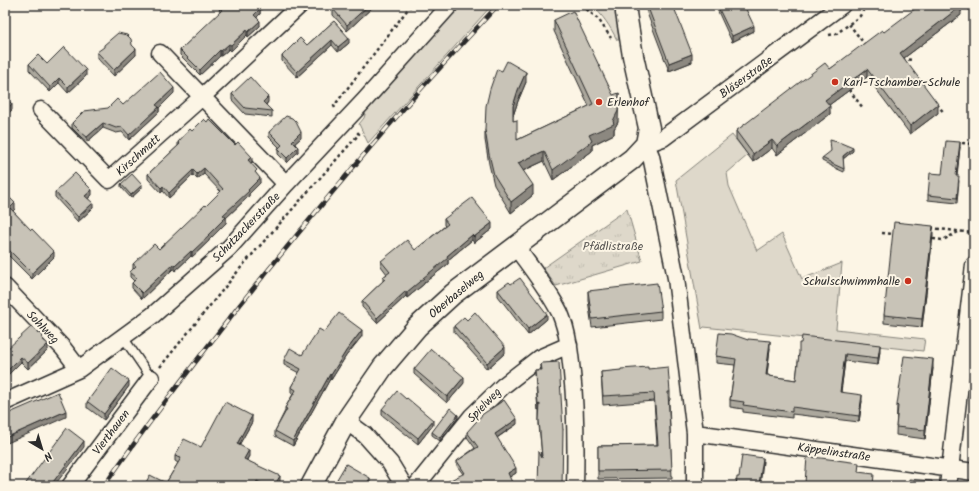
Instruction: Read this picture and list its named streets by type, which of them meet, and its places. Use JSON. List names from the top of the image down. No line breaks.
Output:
{"streets":{"street":["Bläserstraße","Kirschmatt","Schutzackerstraße","Oberbaselweg","Sohlweg","Spielweg","Vierthauen","Käppelinstraße"]},"crossings":[["Bläserstraße","Oberbaselweg"],["Schutzackerstraße","Sohlweg"]],"parks":["Pfädlistraße"],"places":["Karl-Tschamber-Schule","Erlenhof","Schulschwimmhalle"],"north":"bottom right"}
